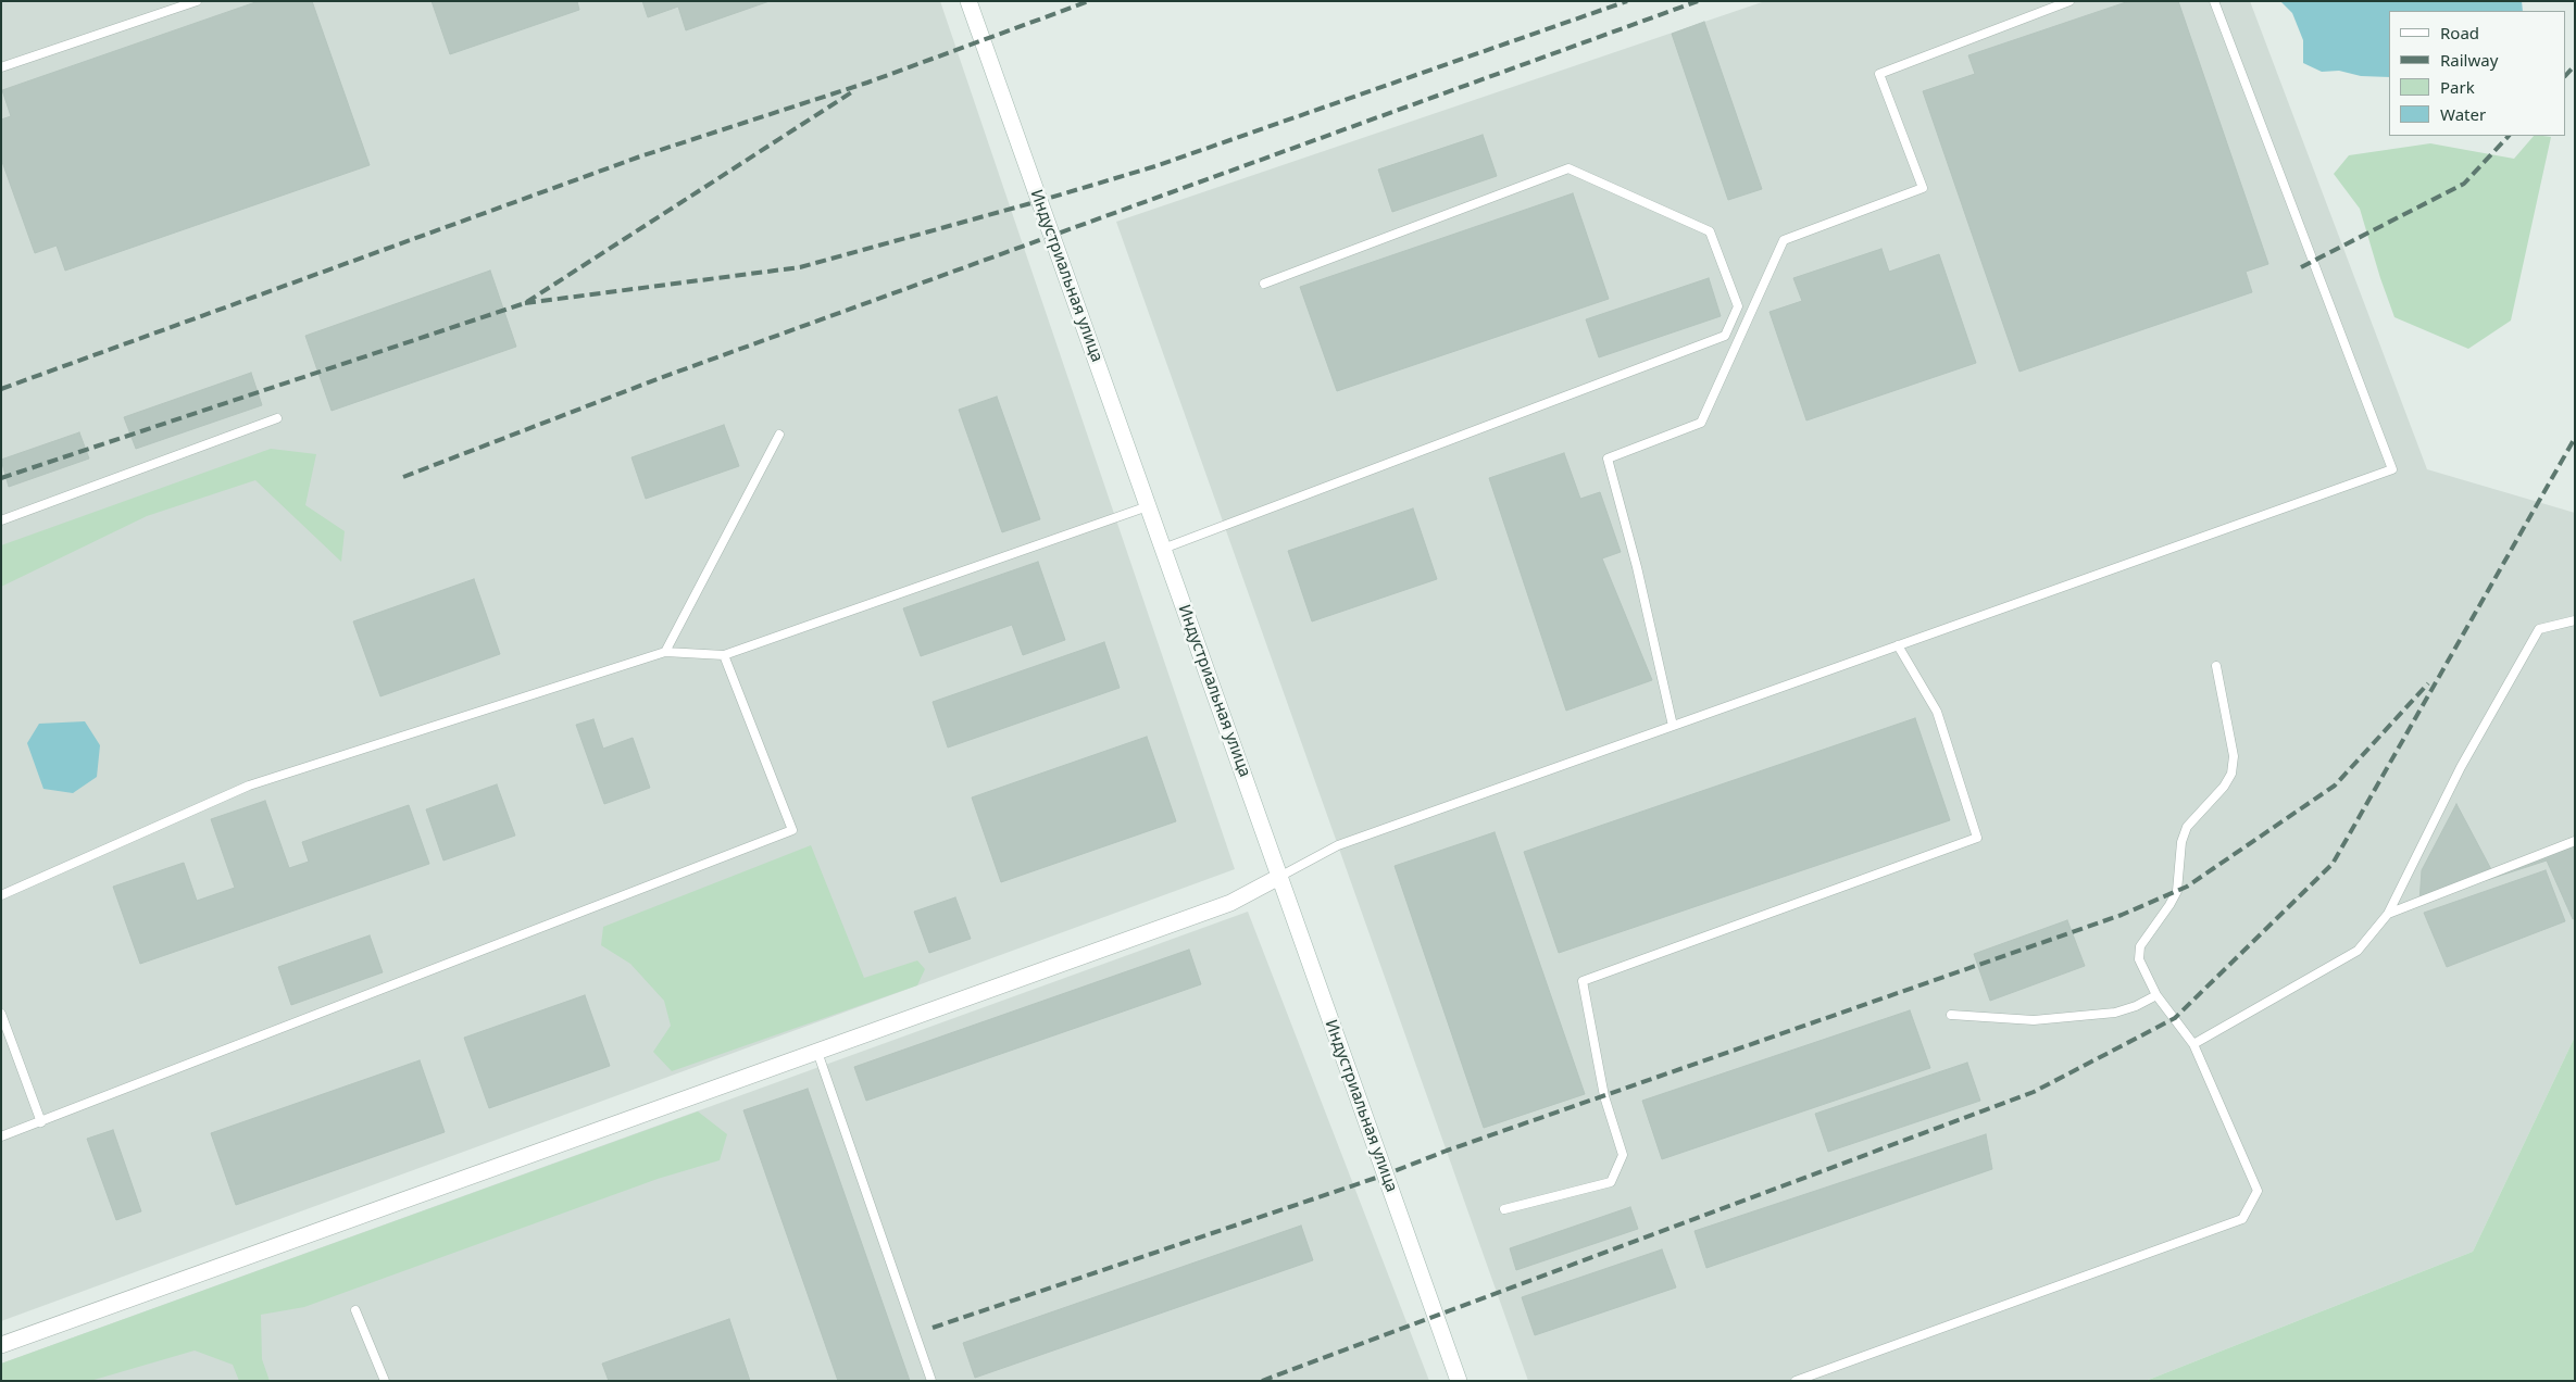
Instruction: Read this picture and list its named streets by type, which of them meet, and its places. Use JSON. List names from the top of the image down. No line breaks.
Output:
{"streets":{"street":["Индустриальная улица"]},"legend":["Road","Railway","Park","Water"]}
